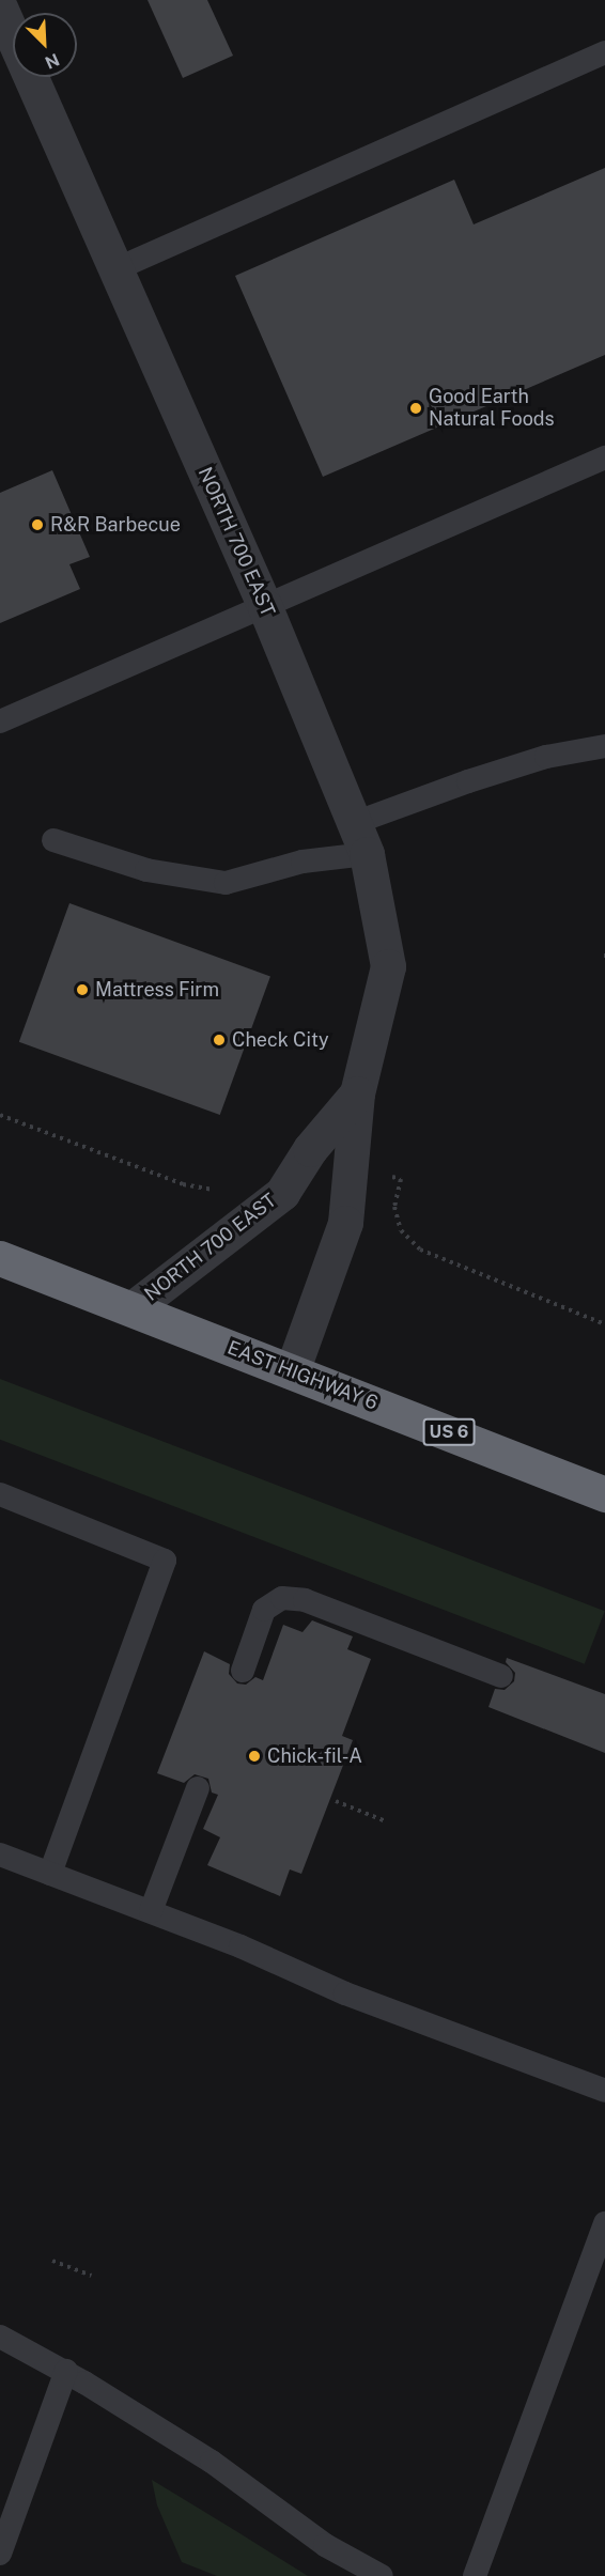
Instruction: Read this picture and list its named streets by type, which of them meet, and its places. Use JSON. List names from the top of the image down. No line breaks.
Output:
{"streets":{"highway":["EAST HIGHWAY 6","US 6"],"street":["NORTH 700 EAST"]},"crossings":[["NORTH 700 EAST","EAST HIGHWAY 6"]],"places":["Good Earth Natural Foods","R&R Barbecue","Mattress Firm","Check City","Chick-fil-A"],"north":"bottom right"}
